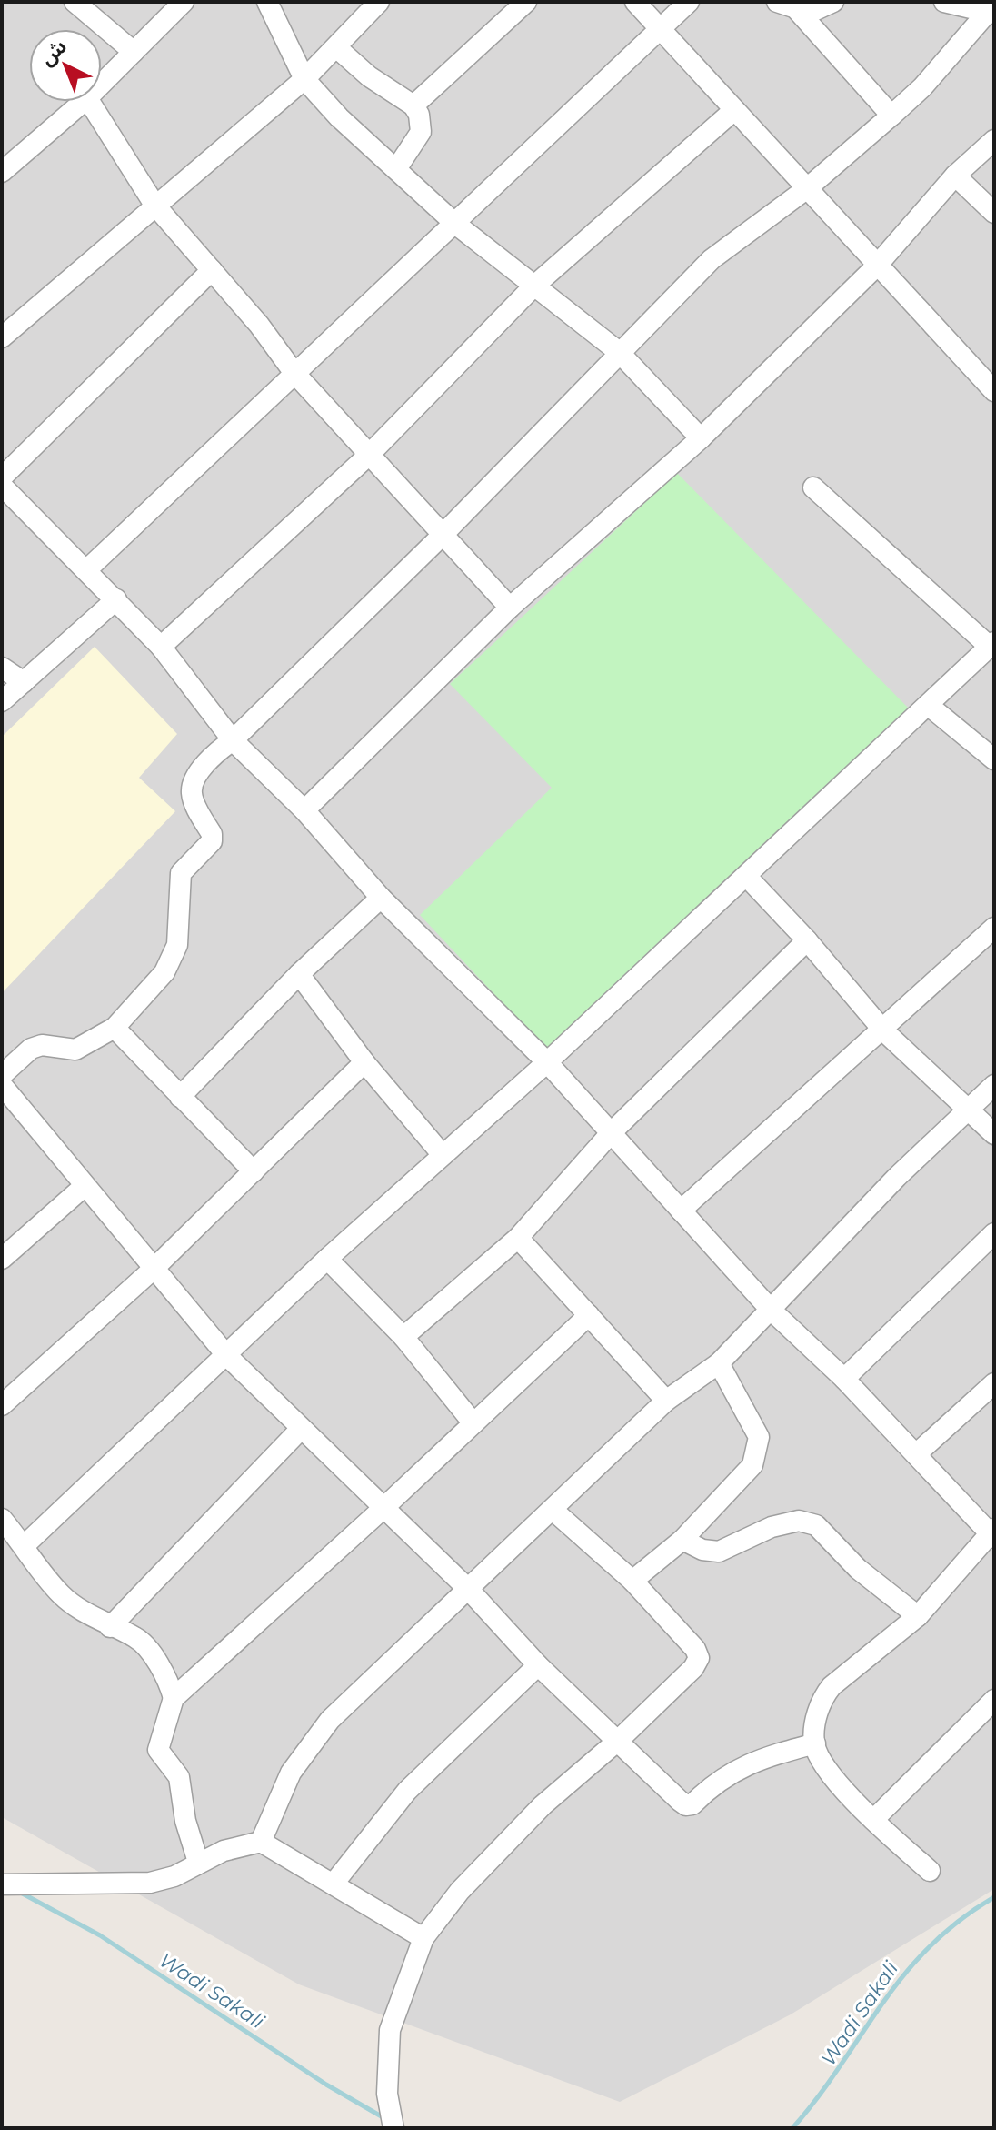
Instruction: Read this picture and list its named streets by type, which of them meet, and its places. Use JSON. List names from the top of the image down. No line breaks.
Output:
{"water":["Wadi Sakali"],"north":"top left"}
